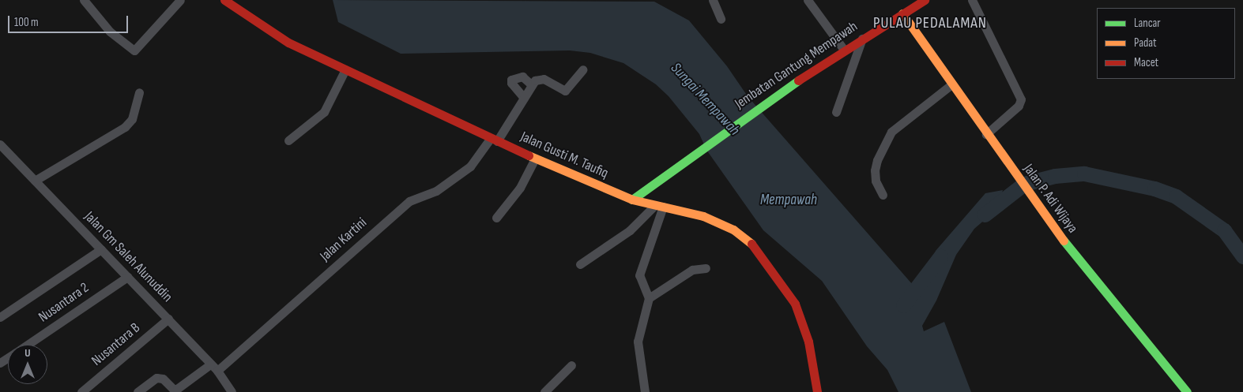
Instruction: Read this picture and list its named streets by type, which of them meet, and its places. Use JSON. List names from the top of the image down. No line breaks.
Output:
{"streets":{"street":["Jembatan Gantung Mempawah","Jalan Gusti M. Taufiq","Jalan P. Adi Wijaya","Jalan Kartini","Jalan Gm Saleh Alunuddin","Nusantara 2","Nusantara B"]},"crossings":[["Jembatan Gantung Mempawah","Jalan Gusti M. Taufiq"],["Jembatan Gantung Mempawah","Jalan P. Adi Wijaya"],["Jalan Gusti M. Taufiq","Jalan Kartini"],["Jalan Kartini","Jalan Gm Saleh Alunuddin"],["Jalan Gm Saleh Alunuddin","Nusantara 2"],["Jalan Gm Saleh Alunuddin","Nusantara B"]],"districts":["PULAU PEDALAMAN"],"water":["Sungai Mempawah","Mempawah"],"legend":["Lancar","Padat","Macet"],"scale_bar":"100 m","north":"top"}
